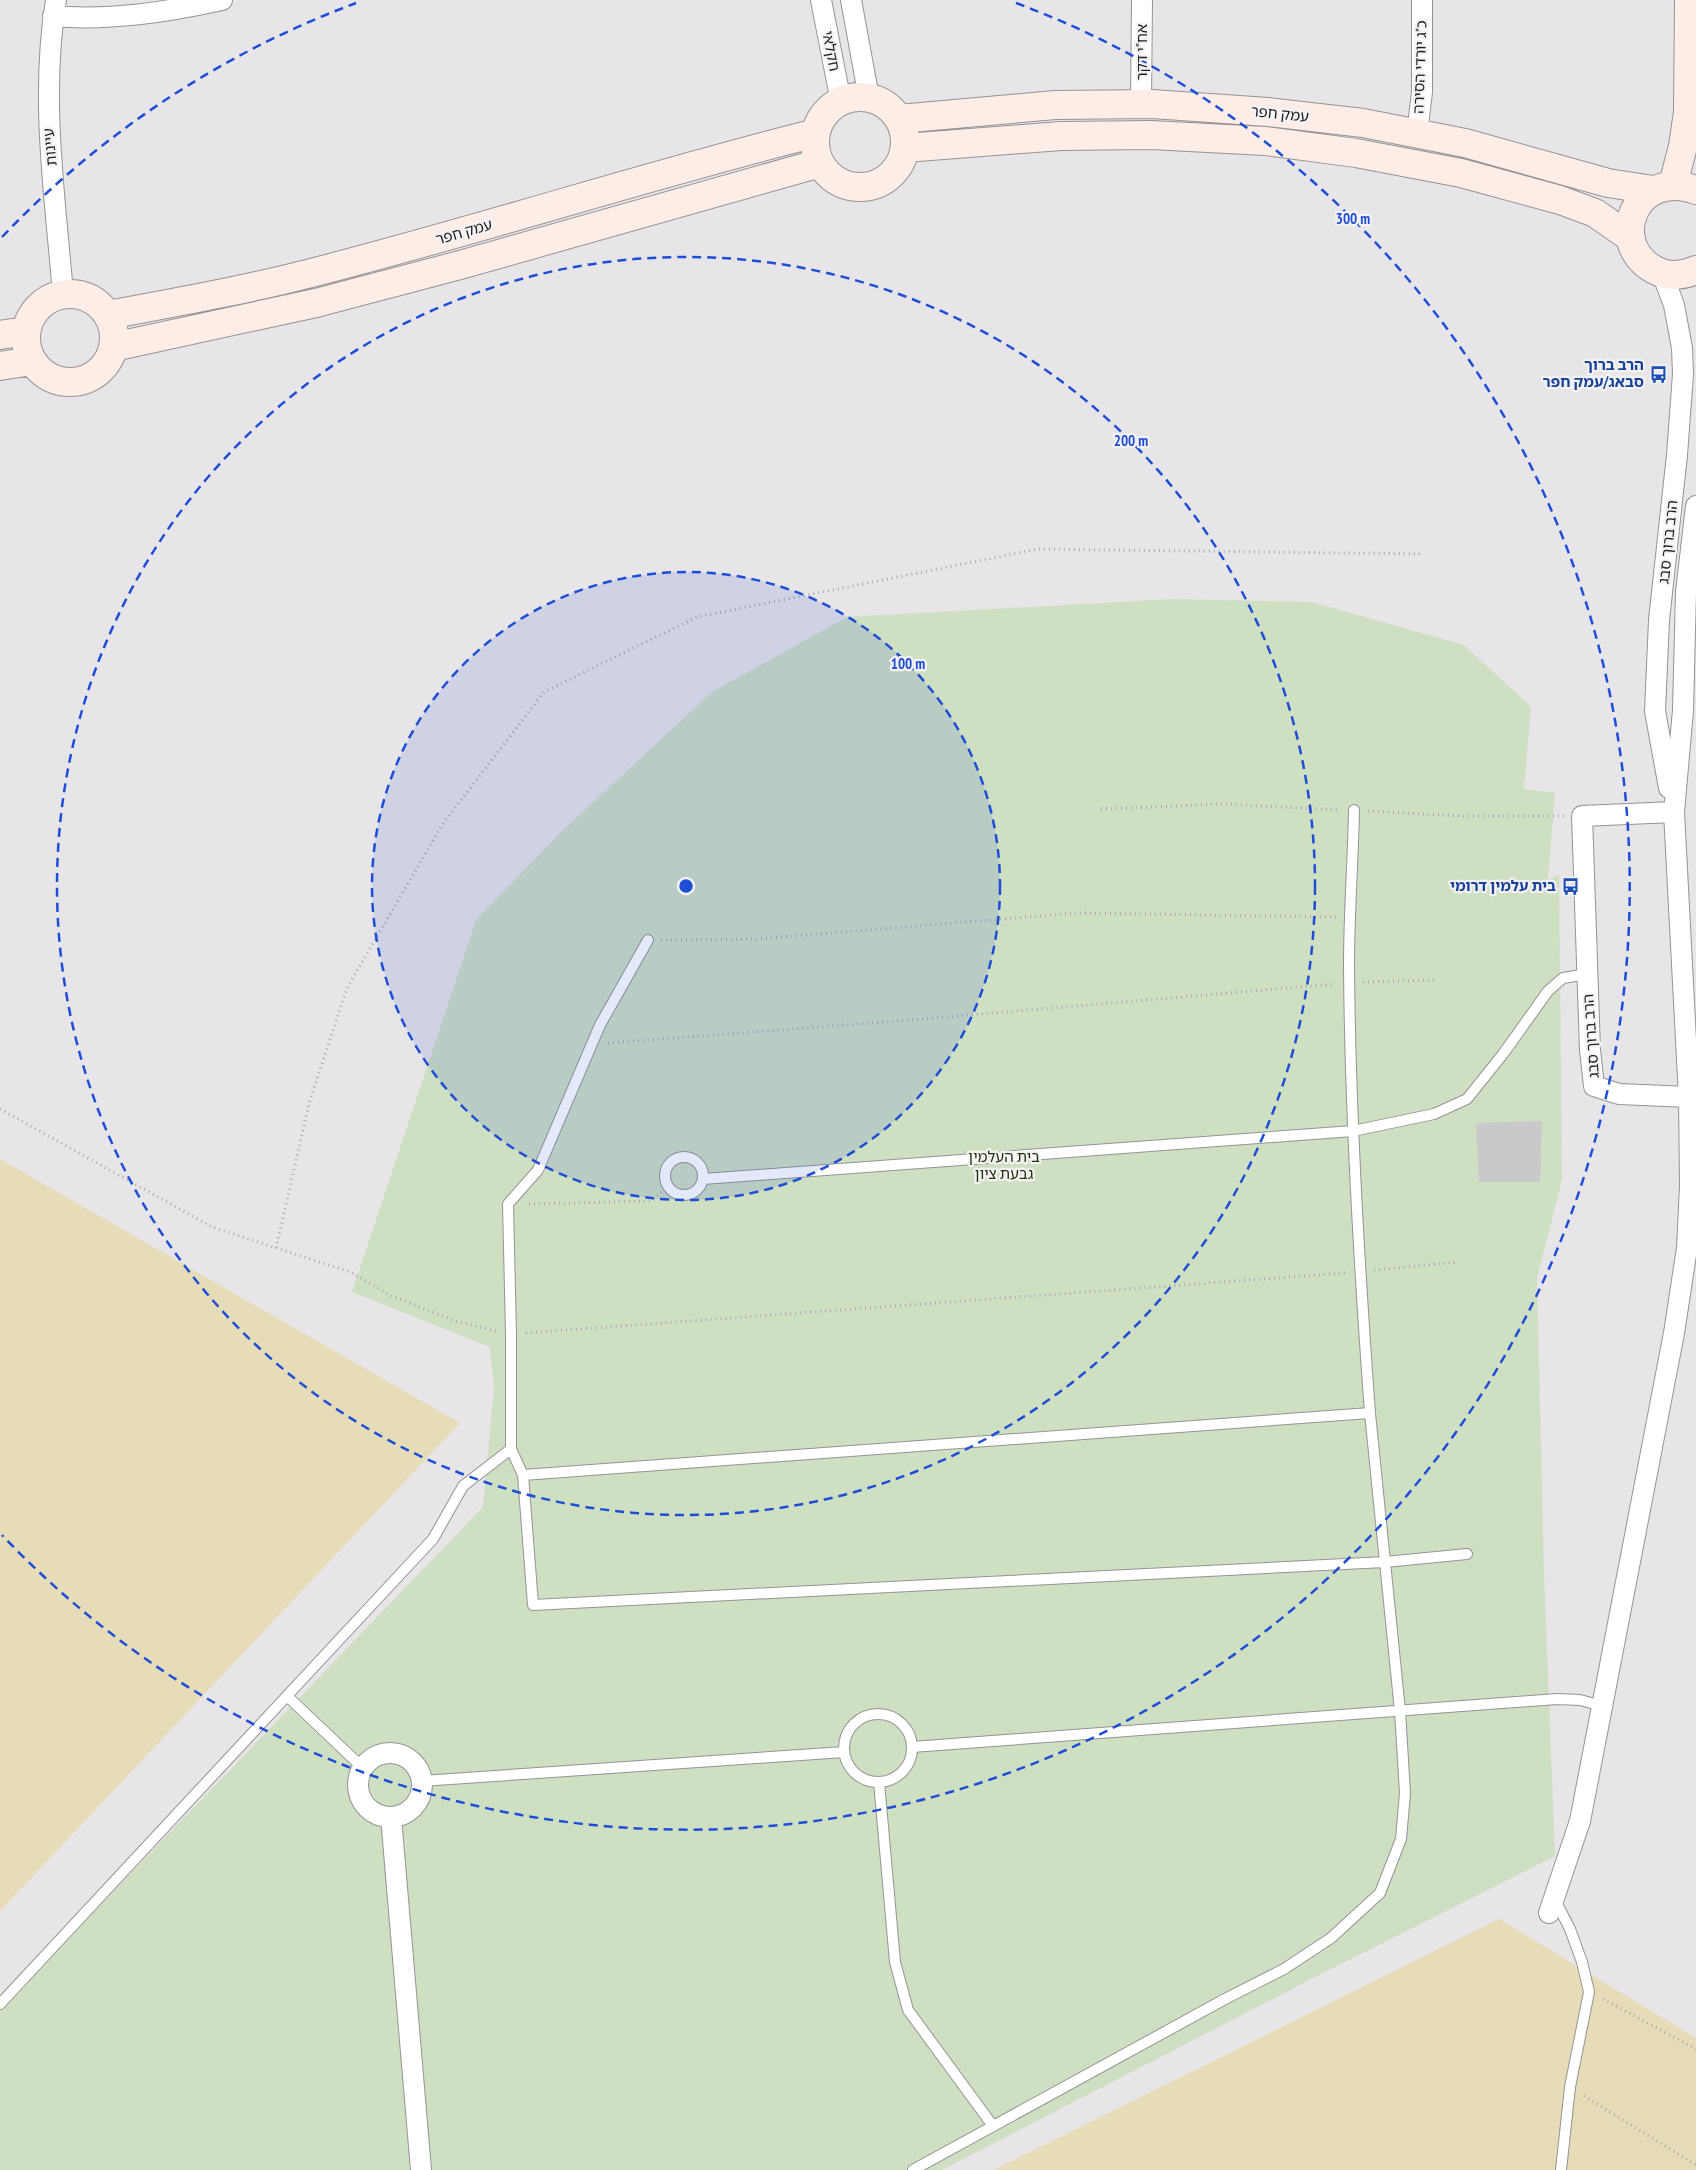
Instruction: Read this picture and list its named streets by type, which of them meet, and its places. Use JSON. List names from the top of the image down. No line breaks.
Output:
{"streets":{"street":["חקלאי","אח\"י דקר","כ\"ג יורדי הסירה","עמק חפר","עיינות","הרב ברוך סבג"]},"crossings":[["חקלאי","עמק חפר"],["אח\"י דקר","עמק חפר"],["כ\"ג יורדי הסירה","עמק חפר"],["עמק חפר","עיינות"]],"parks":["בית העלמין גבעת ציון"],"places":{"bus stop":["הרב ברוך סבאג/עמק חפר","בית עלמין דרומי"]},"rings":["300 m","200 m","100 m"]}
